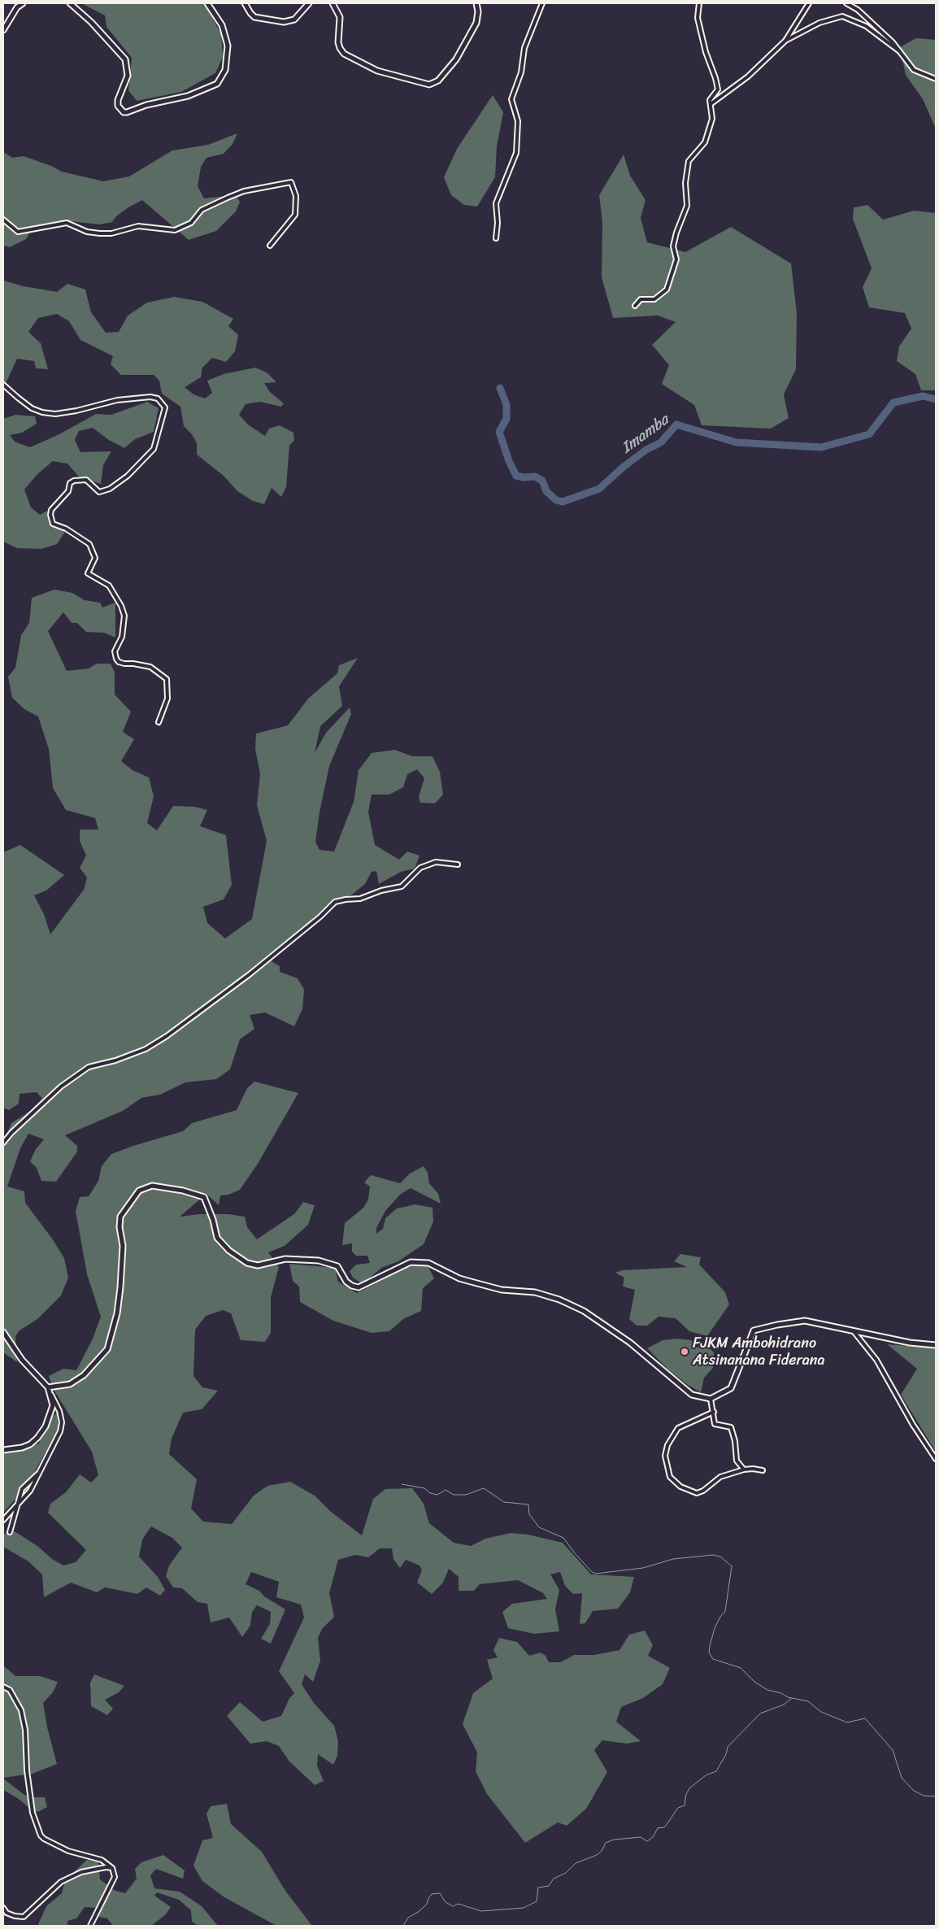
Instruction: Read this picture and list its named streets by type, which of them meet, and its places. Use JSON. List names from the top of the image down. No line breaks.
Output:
{"water":["Imamba"],"places":["FJKM Ambohidrano Atsinanana Fiderana"]}
